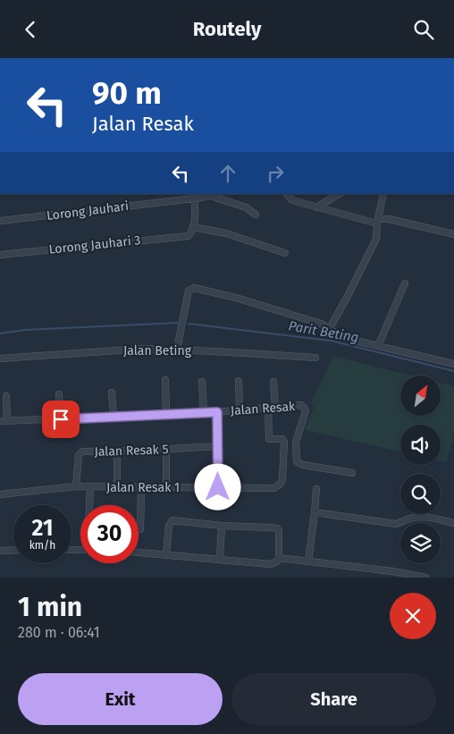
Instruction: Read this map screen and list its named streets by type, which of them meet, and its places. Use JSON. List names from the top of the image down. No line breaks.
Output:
{"streets":{"street":["Lorong Jauhari","Lorong Jauhari 3","Jalan Beting","Jalan Resak","Jalan Resak 5","Jalan Resak 1"]},"crossings":[["Jalan Resak","Jalan Resak 1"],["Jalan Resak 5","Jalan Resak 1"]],"water":["Parit Beting"],"north":"top right","page":{"header":"Routely","turn":["90 m","Jalan Resak"],"speed":"21 km/h","limit":"30","heading":["1 min","280 m · 06:41"],"buttons":["Exit","Share"]}}
